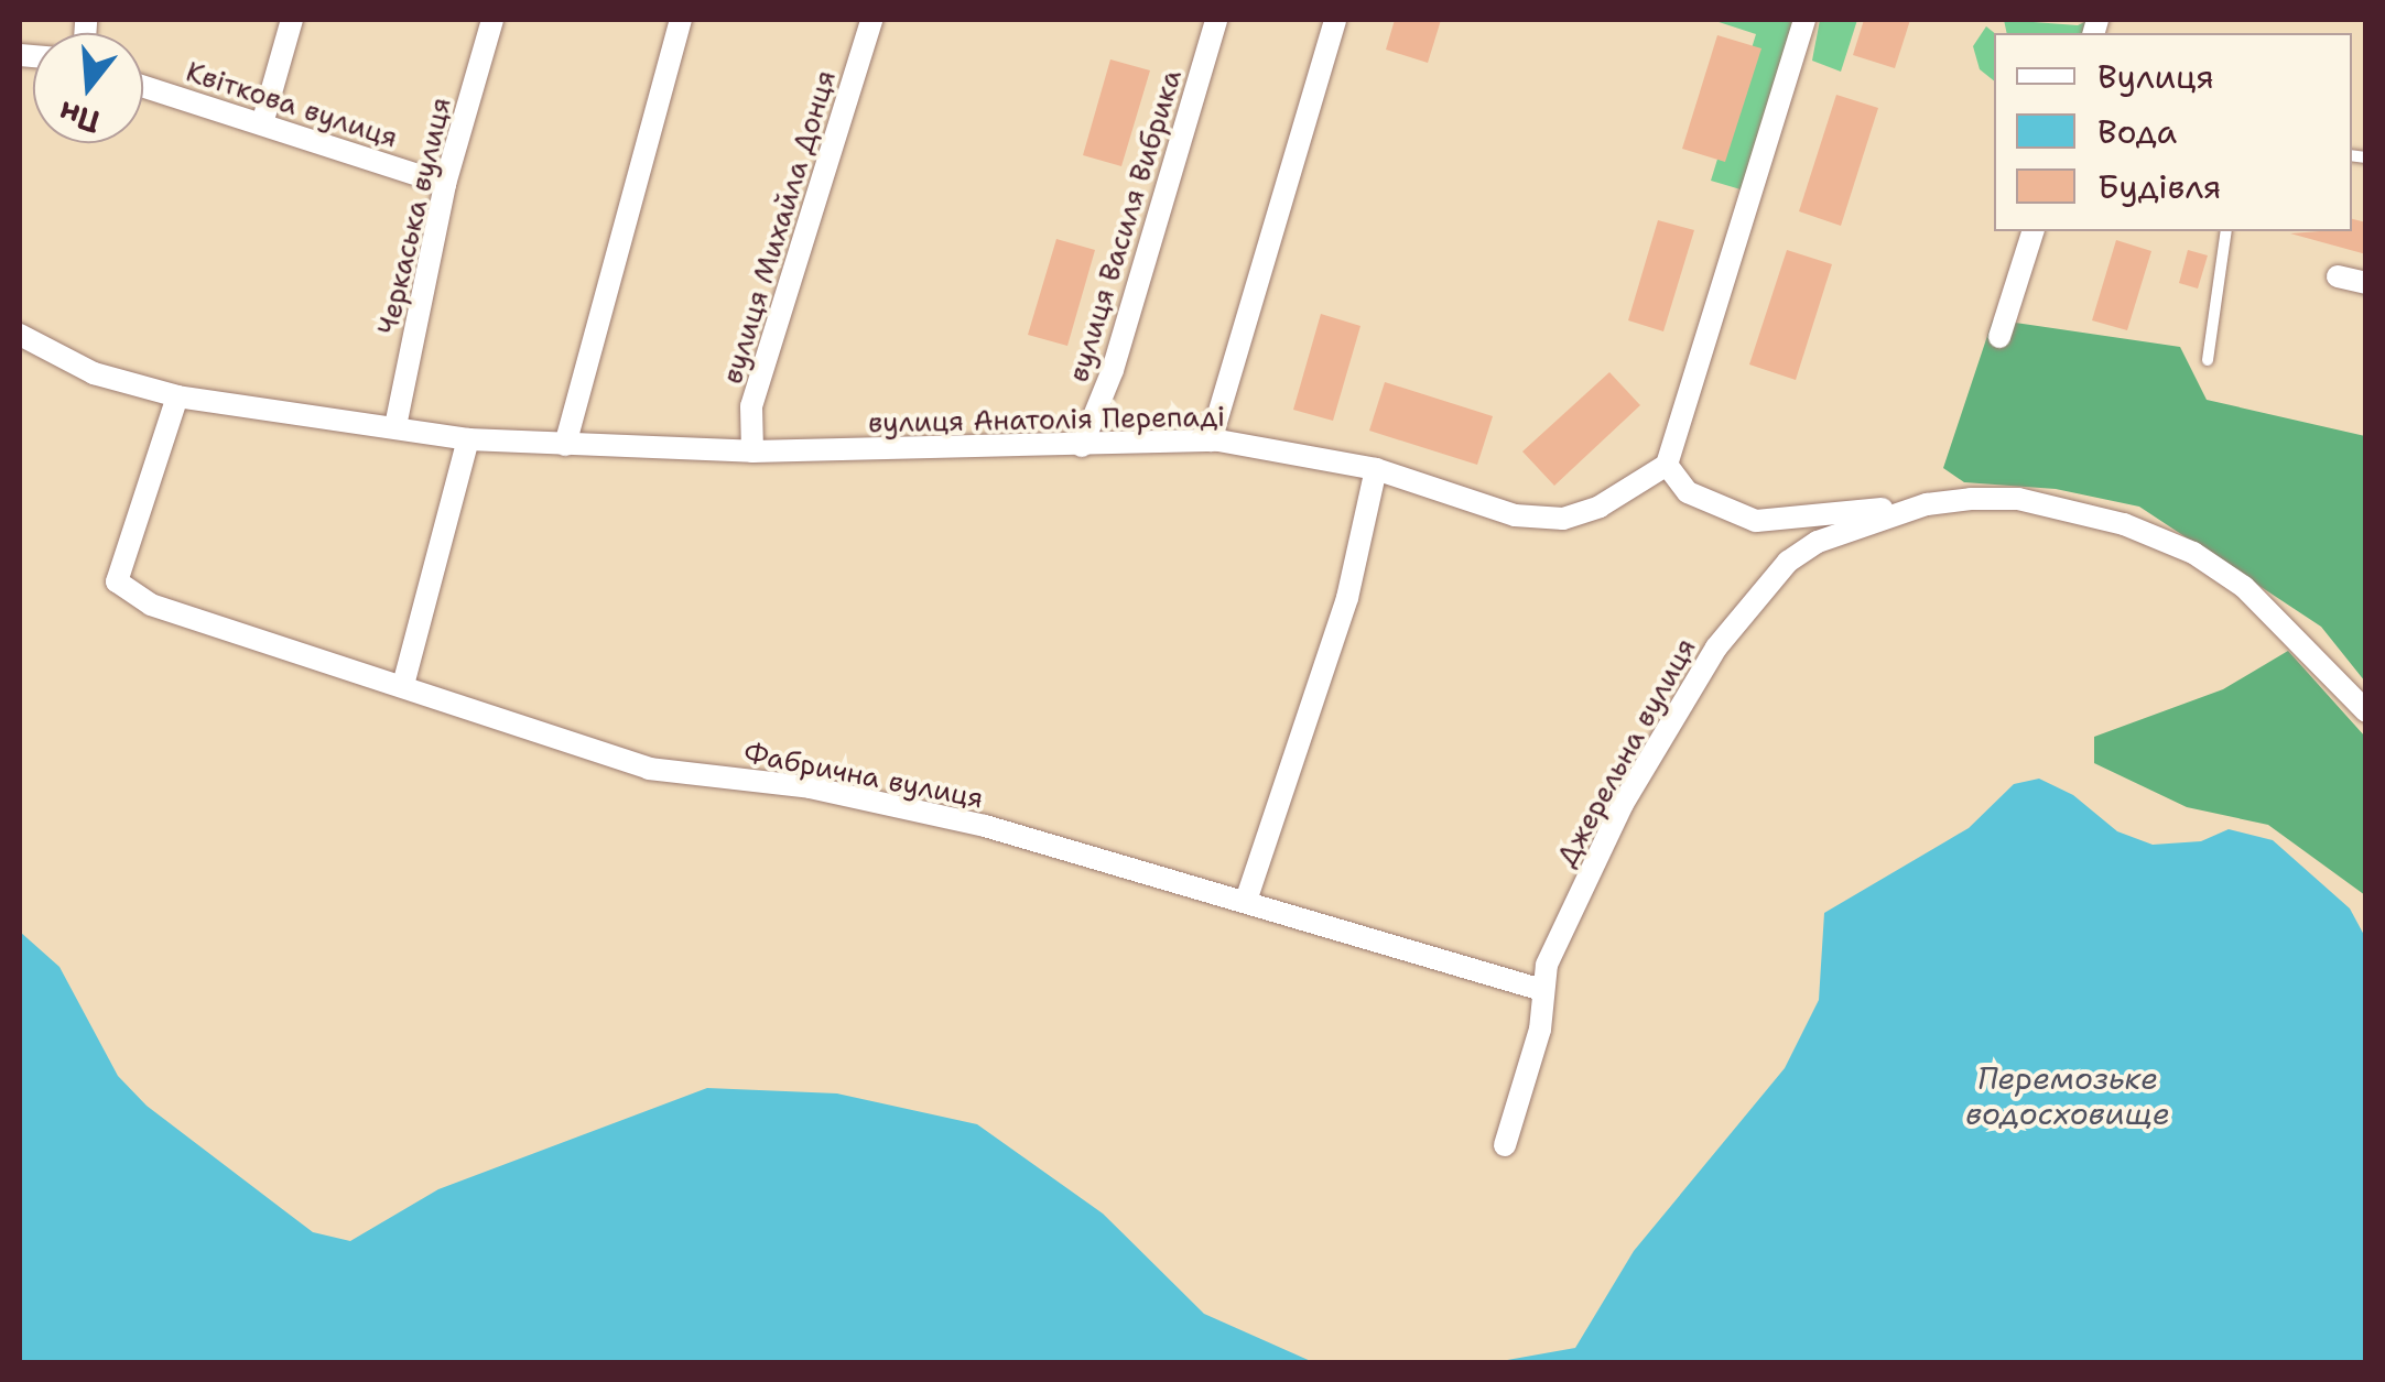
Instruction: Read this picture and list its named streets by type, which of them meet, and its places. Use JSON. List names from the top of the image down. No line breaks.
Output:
{"streets":{"street":["Квіткова вулиця","Черкаська вулиця","вулиця Василя Вибрика","вулиця Михайла Донця","вулиця Анатолія Перепаді","Джерельна вулиця","Фабрична вулиця"]},"crossings":[["Квіткова вулиця","Черкаська вулиця"],["Черкаська вулиця","вулиця Анатолія Перепаді"],["вулиця Василя Вибрика","вулиця Анатолія Перепаді"],["вулиця Михайла Донця","вулиця Анатолія Перепаді"],["вулиця Анатолія Перепаді","Фабрична вулиця"],["Джерельна вулиця","Фабрична вулиця"]],"water":["Перемозьке водосховище"],"legend":["Вулиця","Вода","Будівля"],"north":"bottom"}
